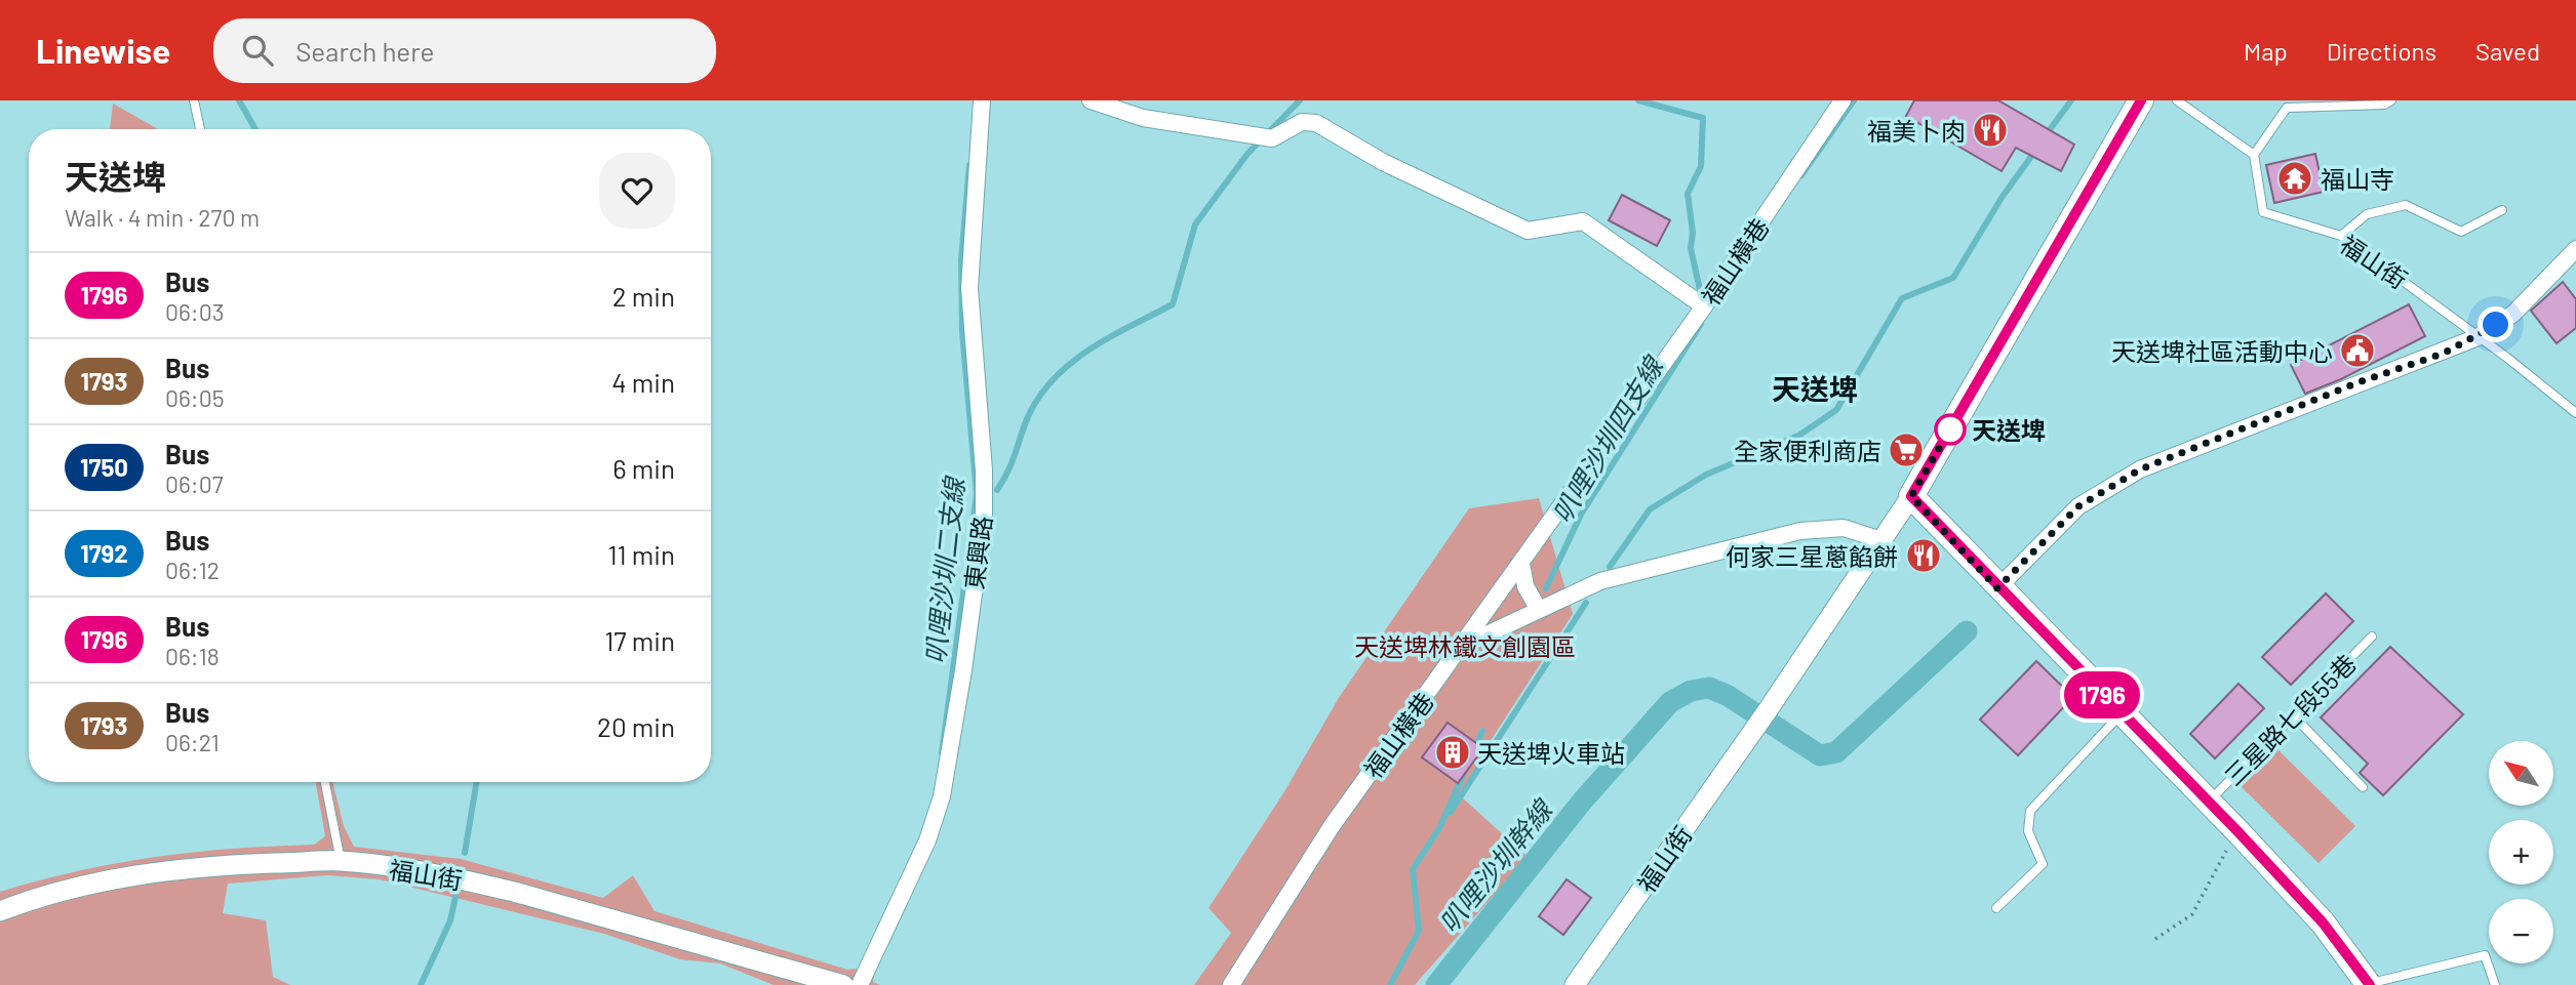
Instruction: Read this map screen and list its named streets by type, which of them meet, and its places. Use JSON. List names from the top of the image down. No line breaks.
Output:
{"streets":{"street":["福山橫巷","福山街","東興路"],"lane":["三星路七段55巷"]},"districts":["天送埤"],"water":["叭哩沙圳四支線","叭哩沙圳二支線","叭哩沙圳幹線"],"parks":["天送埤林鐵文創園區"],"places":{"restaurant":["福美卜肉","何家三星蔥餡餅"],"temple":["福山寺"],"public building":["天送埤社區活動中心"],"other":["天送埤"],"supermarket":["全家便利商店"],"building":["天送埤火車站"]},"lines":["bus line 1796"],"north":"top left","page":{"header":"Linewise","search":"Search here","nav":["Map","Directions","Saved"],"on_map":"1796","heading":["天送埤","Walk · 4 min · 270 m"],"list":[{"mark":"1796","name":"Bus","note":"06:03","value":"2 min"},{"mark":"1793","name":"Bus","note":"06:05","value":"4 min"},{"mark":"1750","name":"Bus","note":"06:07","value":"6 min"},{"mark":"1792","name":"Bus","note":"06:12","value":"11 min"},{"mark":"1796","name":"Bus","note":"06:18","value":"17 min"},{"mark":"1793","name":"Bus","note":"06:21","value":"20 min"}],"map_buttons":["+","−"]}}
